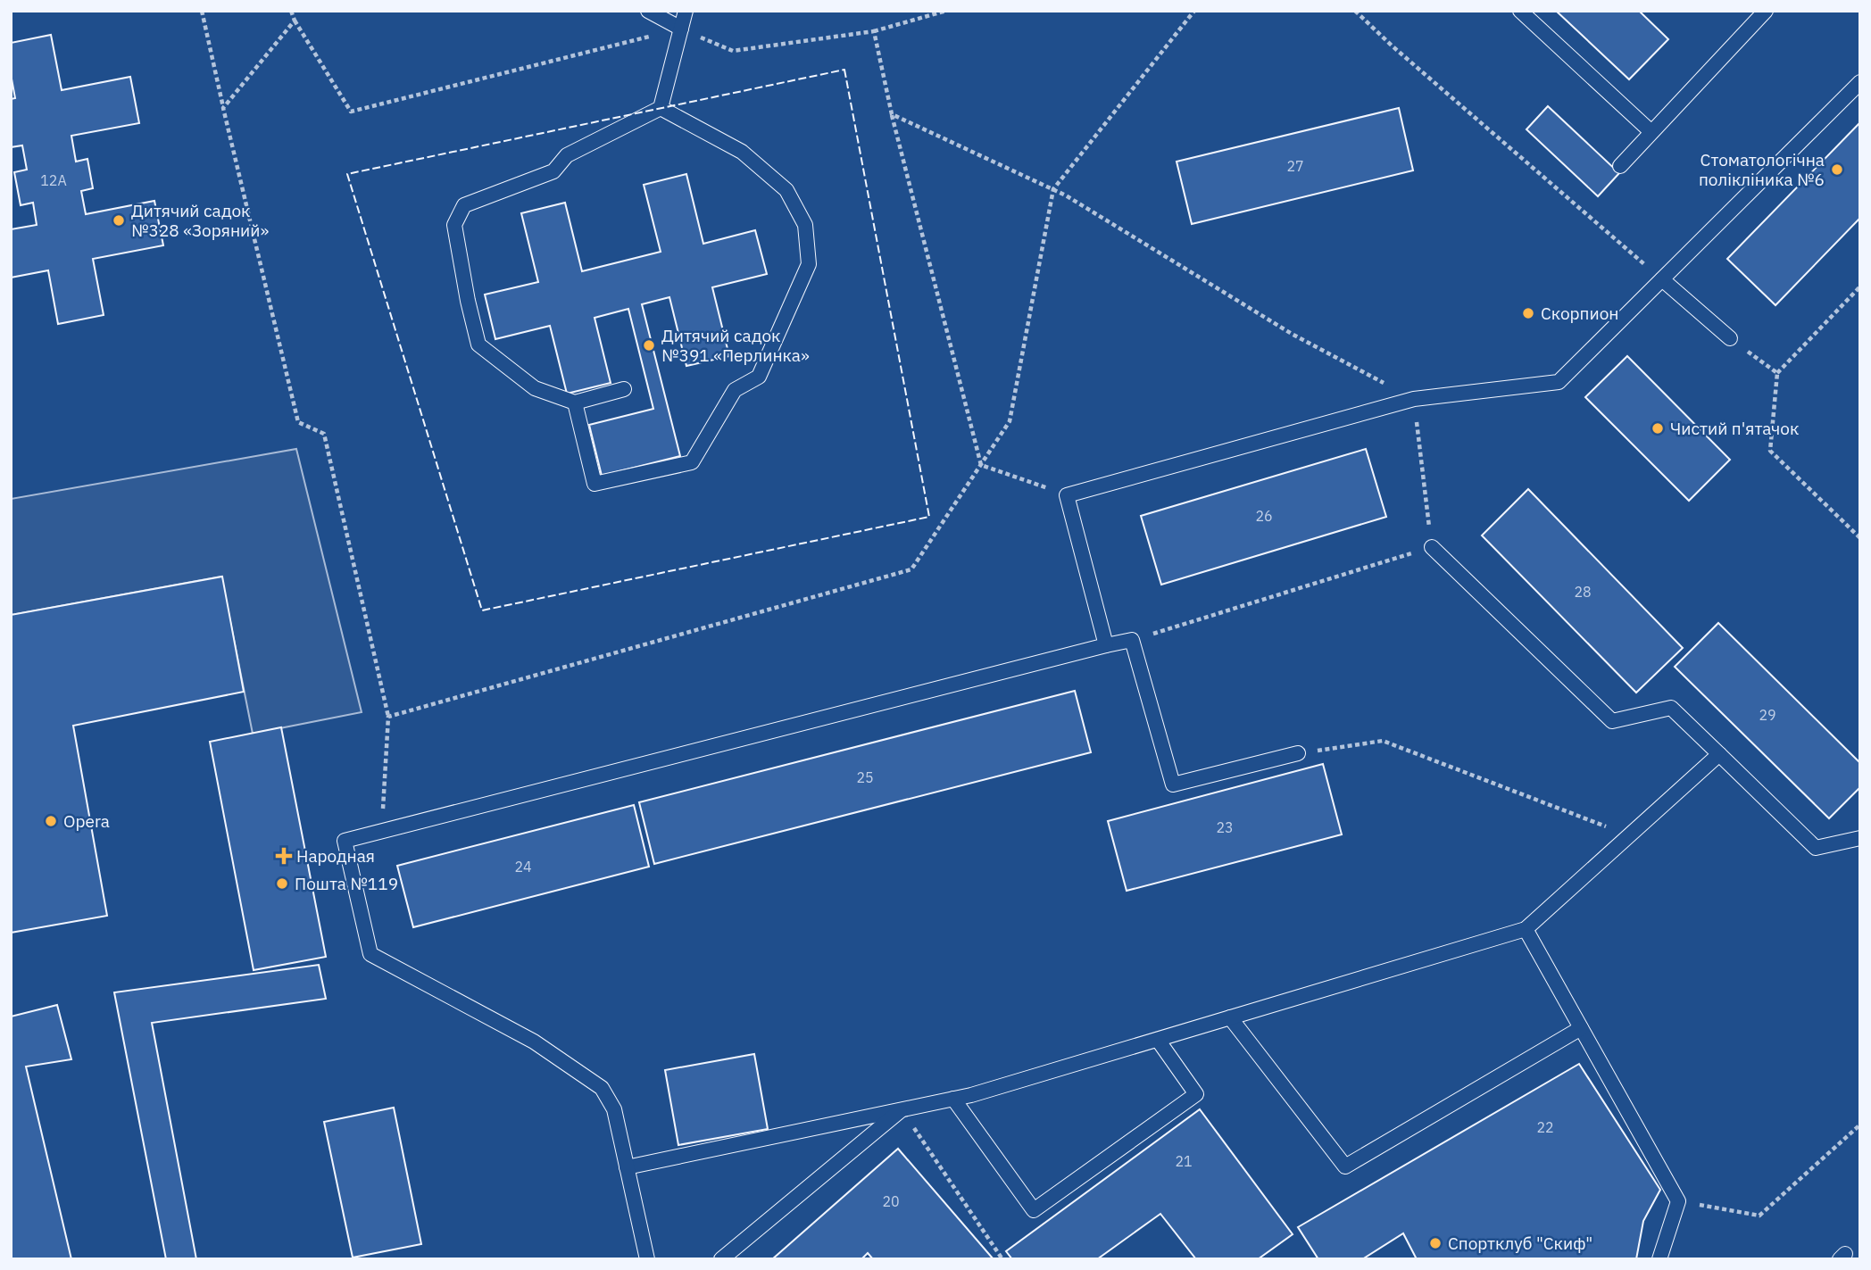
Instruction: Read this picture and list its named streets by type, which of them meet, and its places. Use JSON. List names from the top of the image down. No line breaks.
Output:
{"places":{"other":["Стоматологічна полікліника №6","Дитячий садок №328 «Зоряний»","Скорпион","Дитячий садок №391 «Перлинка»","Чистий п'ятачок","Opera","Пошта №119","Спортклуб \"Скиф\""],"health":["Народная"]},"house_numbers":["27","12А","26","28","29","25","23","24","22","21","20"]}
